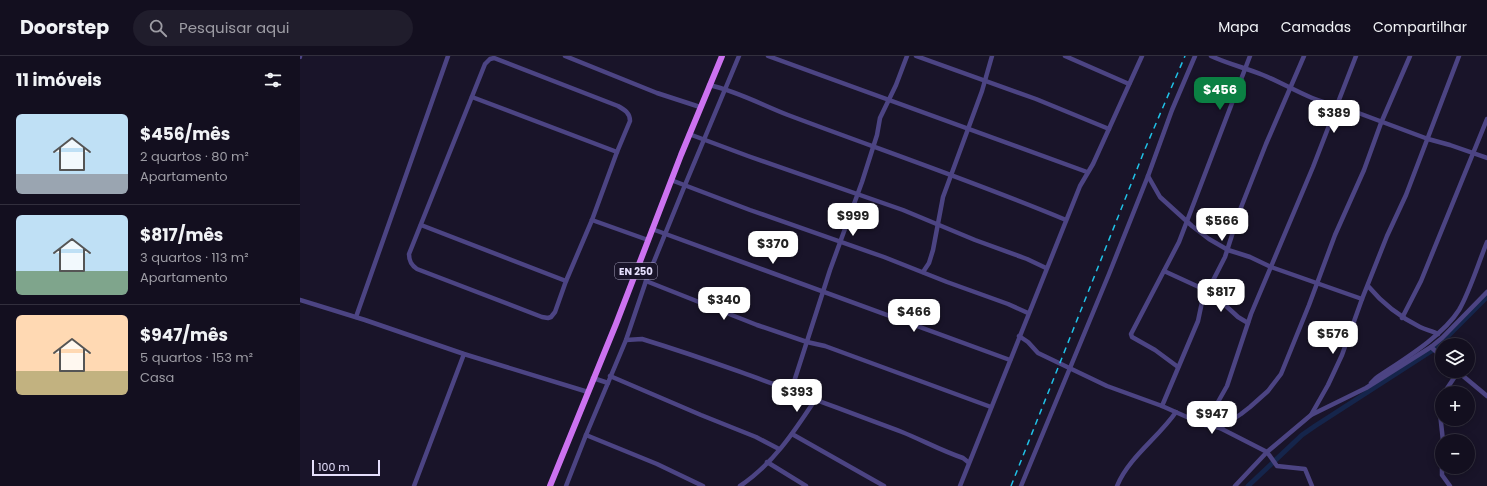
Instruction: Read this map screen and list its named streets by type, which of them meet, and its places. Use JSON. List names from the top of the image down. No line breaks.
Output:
{"streets":{"main road":["EN 250"]},"scale_bar":"100 m","page":{"header":"Doorstep","search":"Pesquisar aqui","nav":["Mapa","Camadas","Compartilhar"],"heading":"11 imóveis","price":["$456","$389","$999","$566","$370","$817","$340","$466","$576","$393","$947"],"list":[{"name":"$456/mês","note":"2 quartos · 80 m² · Apartamento"},{"name":"$817/mês","note":"3 quartos · 113 m² · Apartamento"},{"name":"$947/mês","note":"5 quartos · 153 m² · Casa"}],"map_buttons":["+","−"],"scale":"100 m"}}
